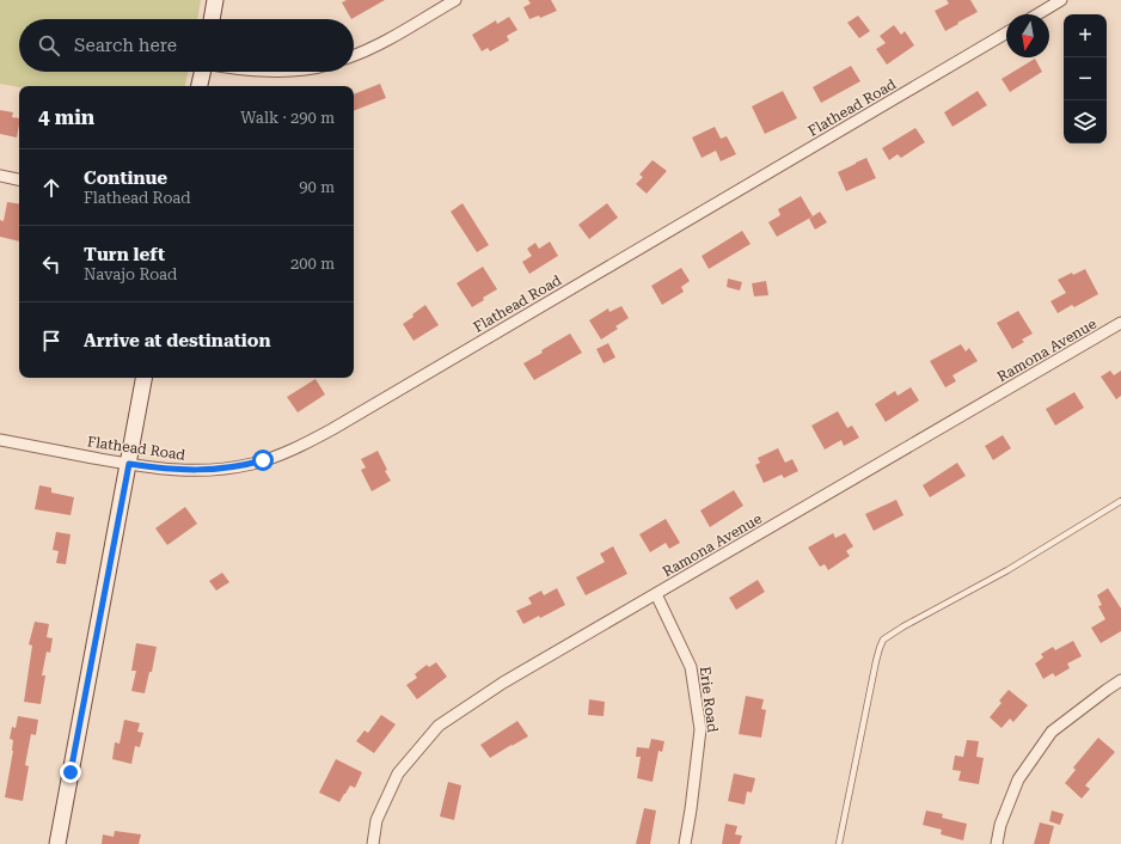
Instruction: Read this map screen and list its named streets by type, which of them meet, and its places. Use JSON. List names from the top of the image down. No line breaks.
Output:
{"streets":{"street":["Flathead Road","Ramona Avenue","Erie Road"]},"crossings":[["Ramona Avenue","Erie Road"]],"north":"bottom","page":{"map_buttons":["+","−"],"search":"Search here","heading":["4 min","Walk · 290 m"],"list":[["Continue","Flathead Road","90 m"],["Turn left","Navajo Road","200 m"],"Arrive at destination"]}}
